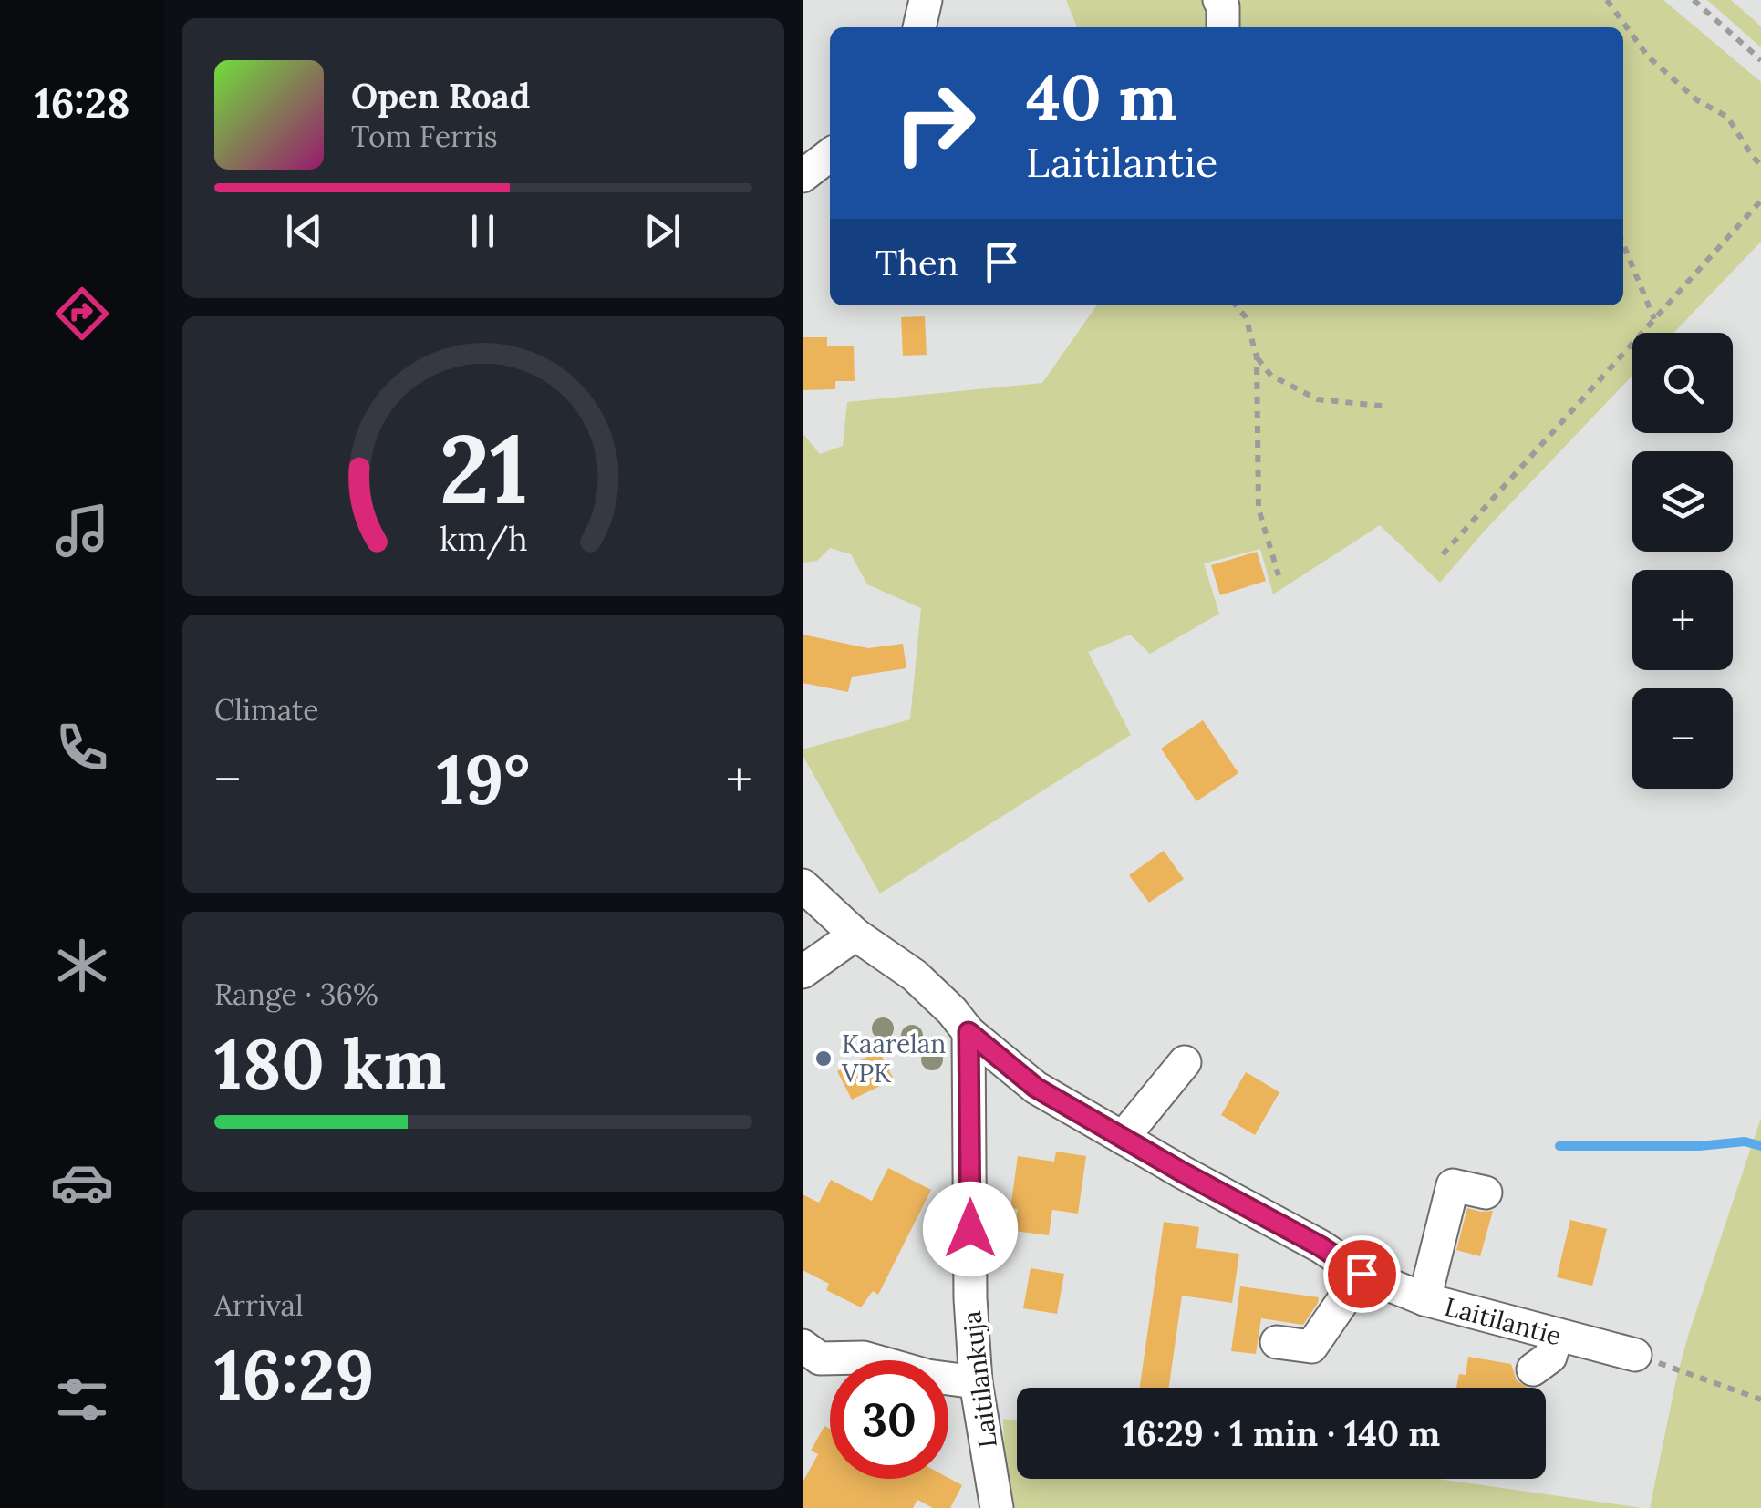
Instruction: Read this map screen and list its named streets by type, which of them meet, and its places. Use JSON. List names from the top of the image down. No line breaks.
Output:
{"streets":{"street":["Laitilantie","Laitilankuja"]},"crossings":[["Laitilantie","Laitilankuja"]],"places":["Kaarelan VPK"],"page":{"tabs":"16:28","turn":["40 m","Laitilantie"],"song":["Open Road","Tom Ferris"],"then":"Then","map_buttons":["+","−"],"tile":["Climate",["Range · 36%","180 km"],["Arrival","16:29"]],"heat":["−","19°","+"],"limit":"30","trip":"16:29 · 1 min · 140 m","gauge":["21","km/h"]}}
